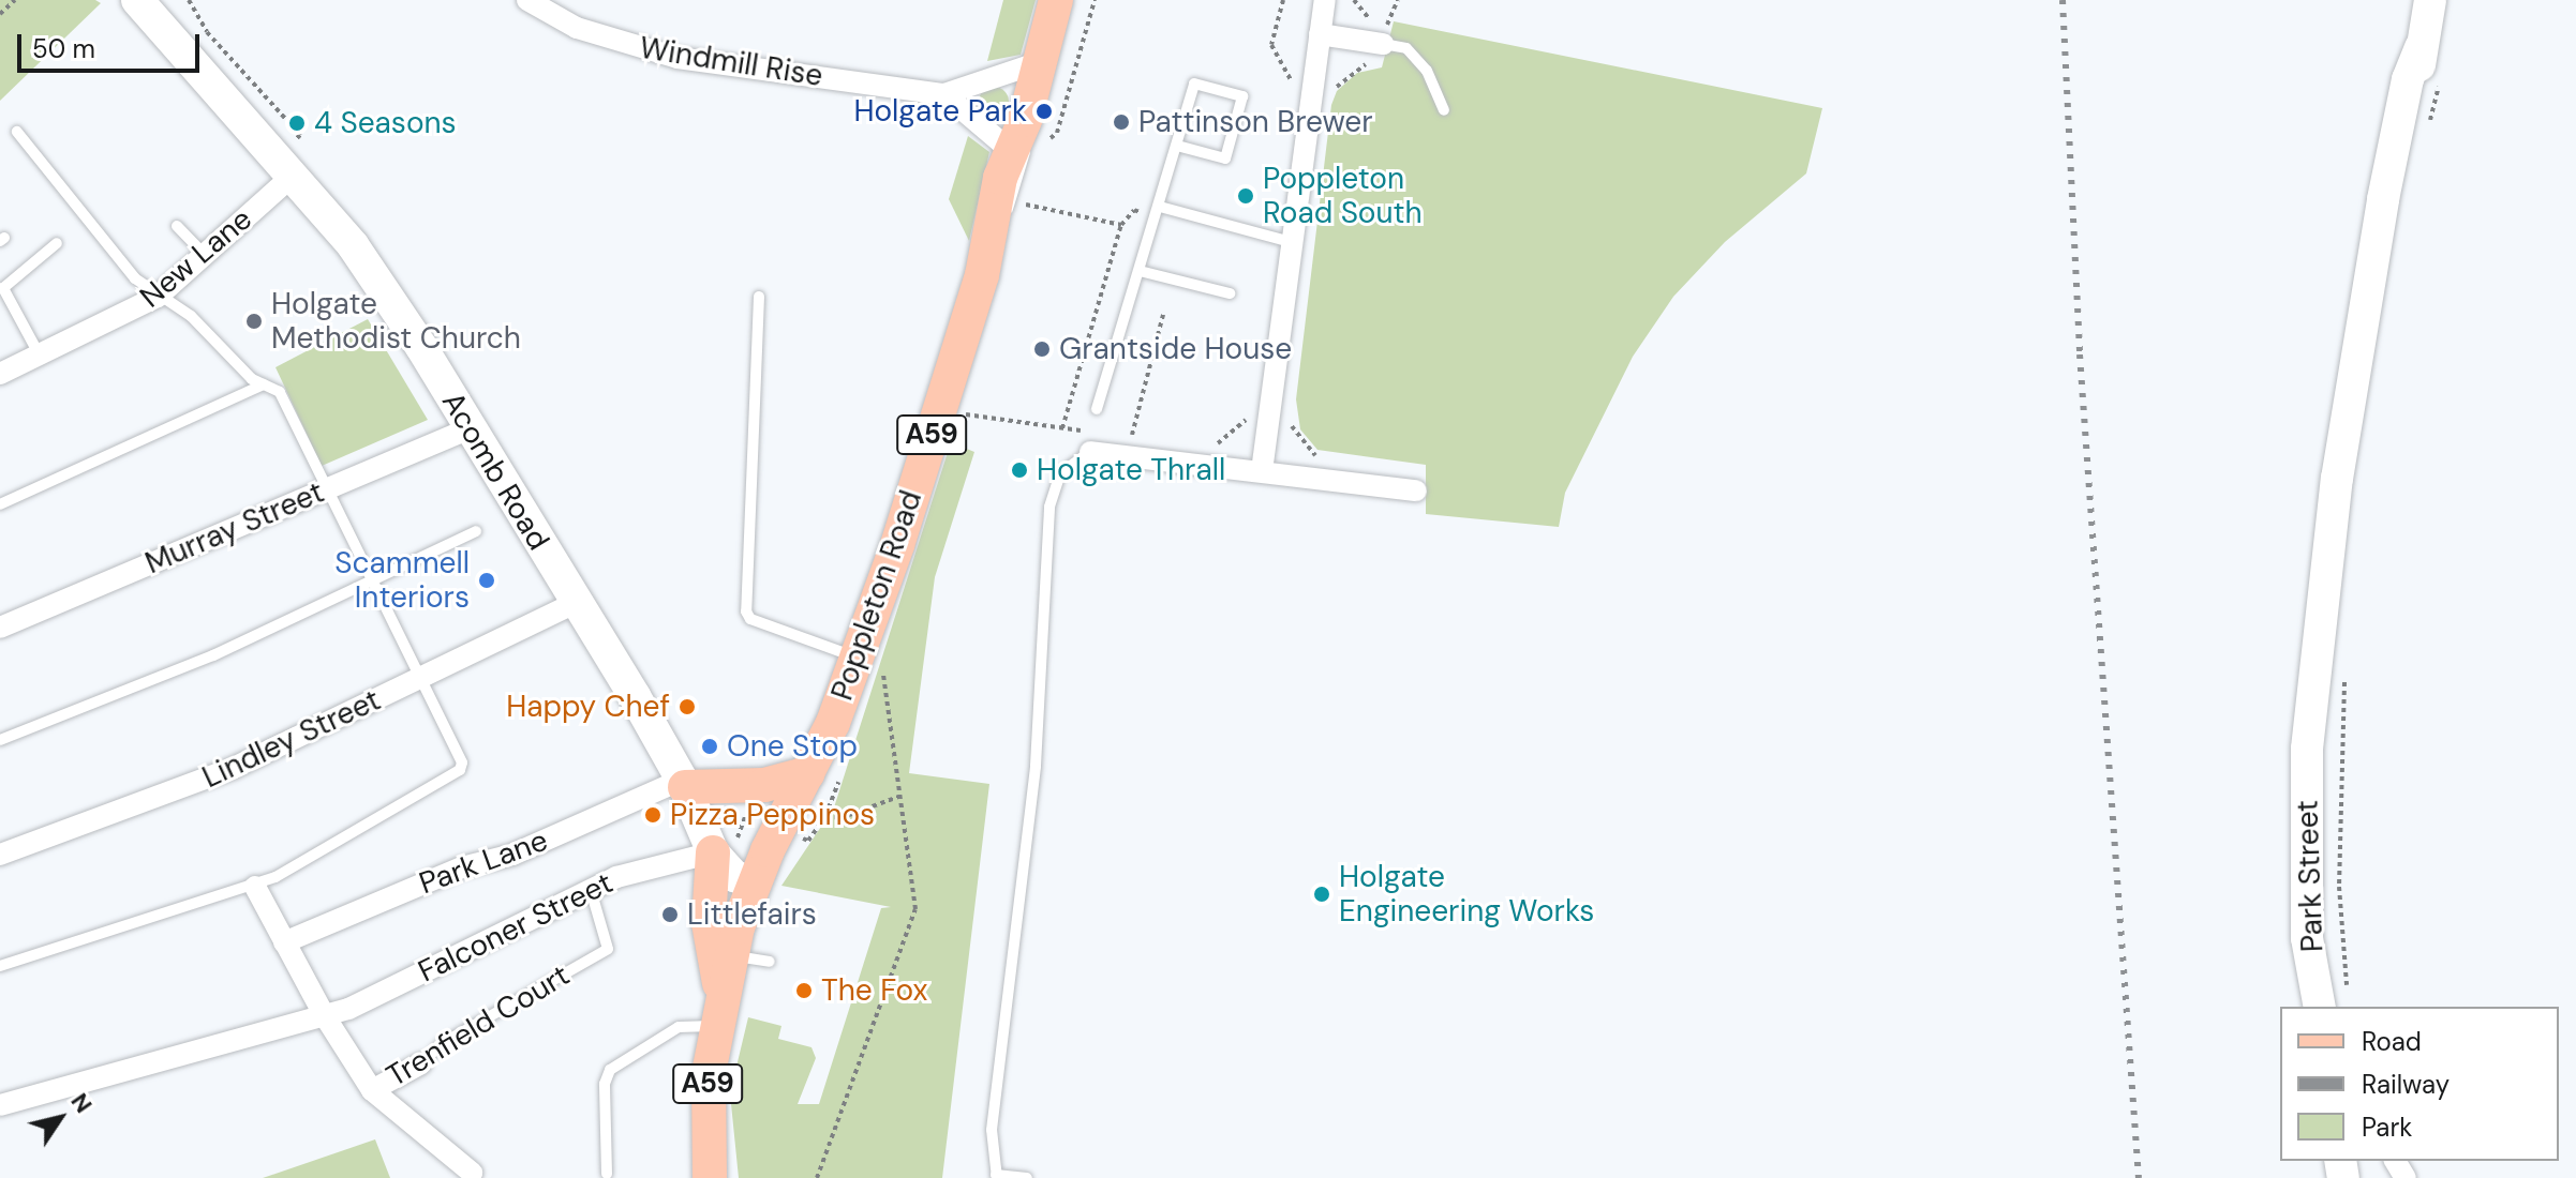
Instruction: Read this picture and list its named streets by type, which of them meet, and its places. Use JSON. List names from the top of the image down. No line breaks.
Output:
{"streets":{"main road":["A59","Acomb Road","Poppleton Road","Park Street"],"street":["Windmill Rise","New Lane","Murray Street","Lindley Street","Park Lane","Falconer Street","Trenfield Court"]},"crossings":[["Windmill Rise","Poppleton Road"],["New Lane","Acomb Road"],["A59","Acomb Road"],["A59","Poppleton Road"],["Acomb Road","Murray Street"],["Acomb Road","Poppleton Road"],["Acomb Road","Lindley Street"],["Acomb Road","Park Lane"],["Acomb Road","Falconer Street"],["Park Lane","Trenfield Court"],["Falconer Street","Trenfield Court"]],"places":["Holgate Park","Pattinson Brewer","4 Seasons","Poppleton Road South","Holgate Methodist Church","Grantside House","Holgate Thrall","Scammell Interiors","Happy Chef","One Stop","Pizza Peppinos","Holgate Engineering Works","Littlefairs","The Fox"],"legend":["Road","Railway","Park"],"scale_bar":"50 m","north":"top right"}
